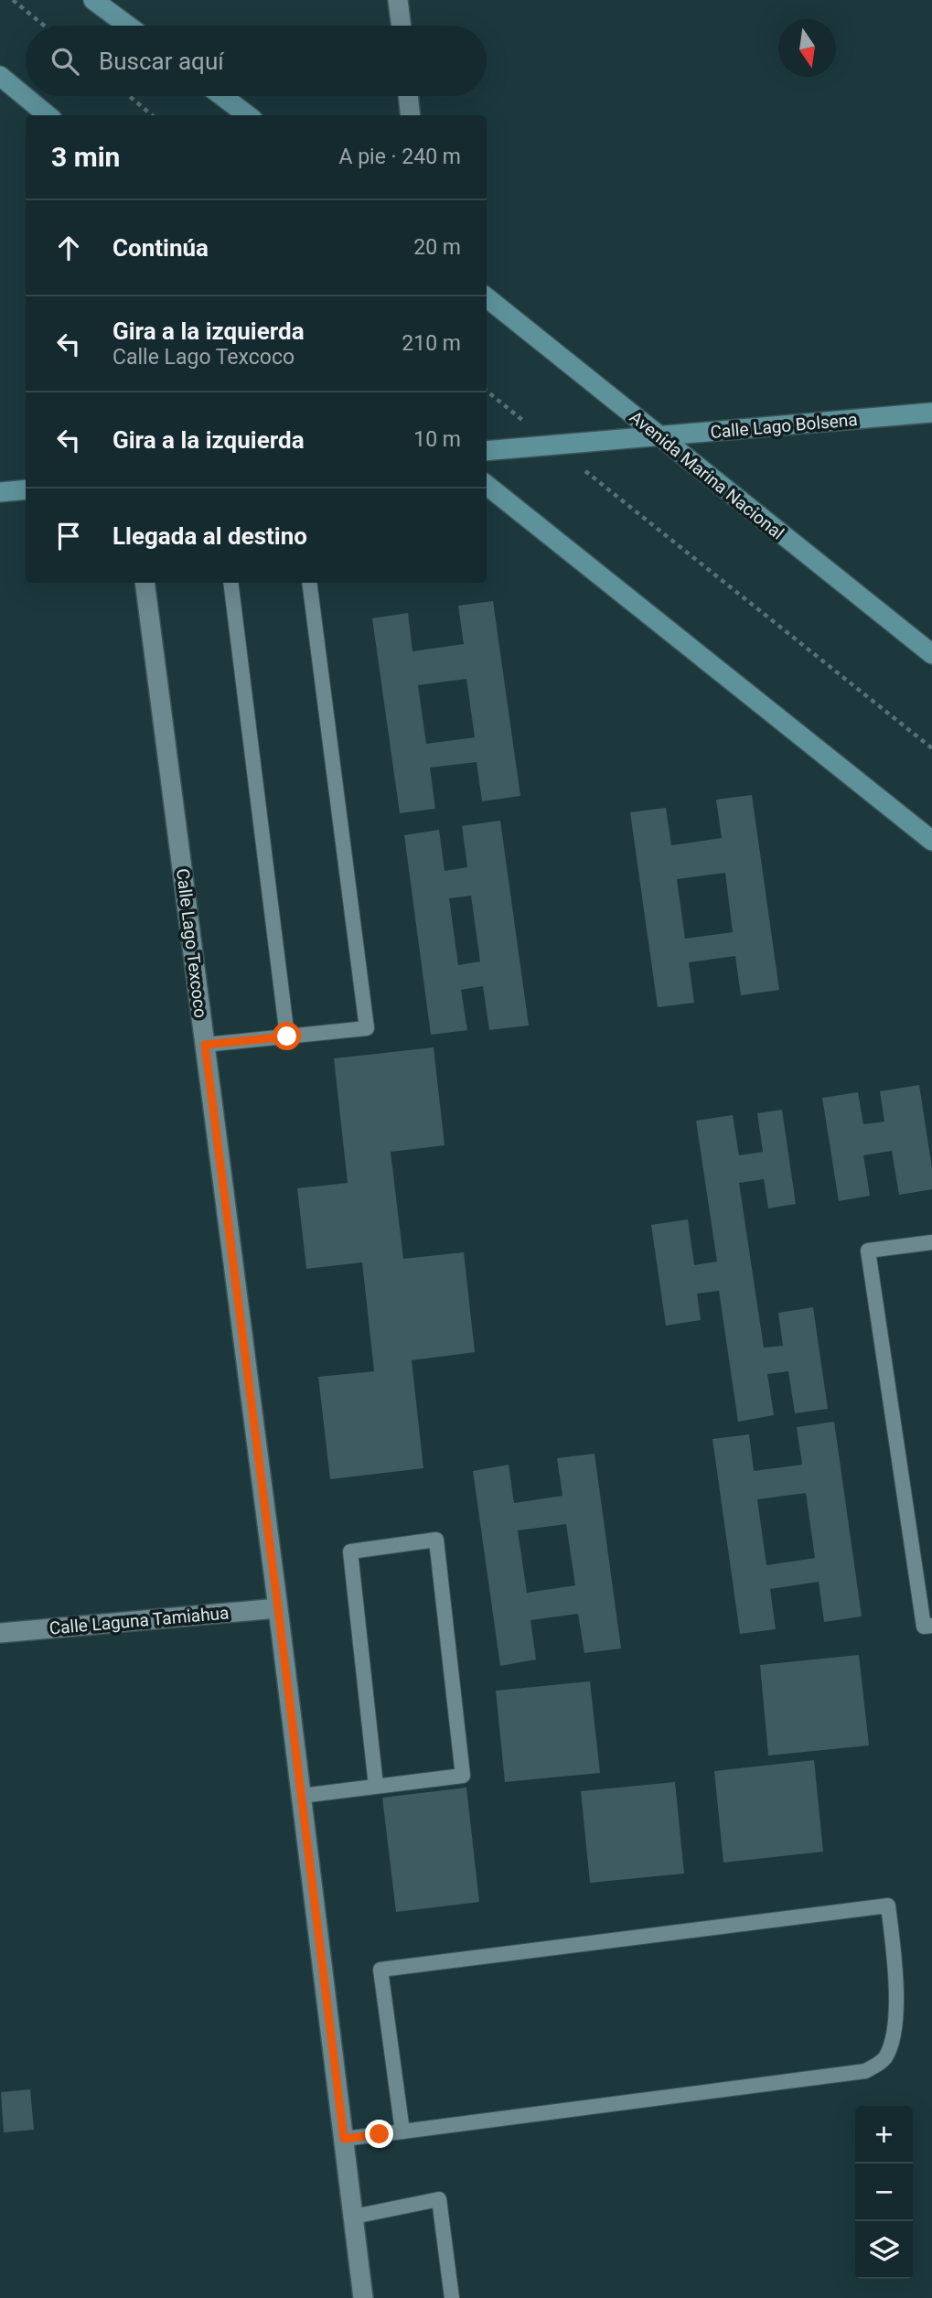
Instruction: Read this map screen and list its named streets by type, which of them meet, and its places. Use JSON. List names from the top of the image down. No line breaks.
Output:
{"streets":{"main road":["Calle Lago Bolsena","Avenida Marina Nacional"],"street":["Calle Lago Texcoco","Calle Laguna Tamiahua"]},"crossings":[["Calle Lago Bolsena","Avenida Marina Nacional"],["Calle Lago Texcoco","Calle Laguna Tamiahua"]],"north":"bottom","page":{"search":"Buscar aquí","heading":["3 min","A pie · 240 m"],"list":[["Continúa","20 m"],["Gira a la izquierda","Calle Lago Texcoco","210 m"],["Gira a la izquierda","10 m"],"Llegada al destino"],"map_buttons":["+","−"]}}
